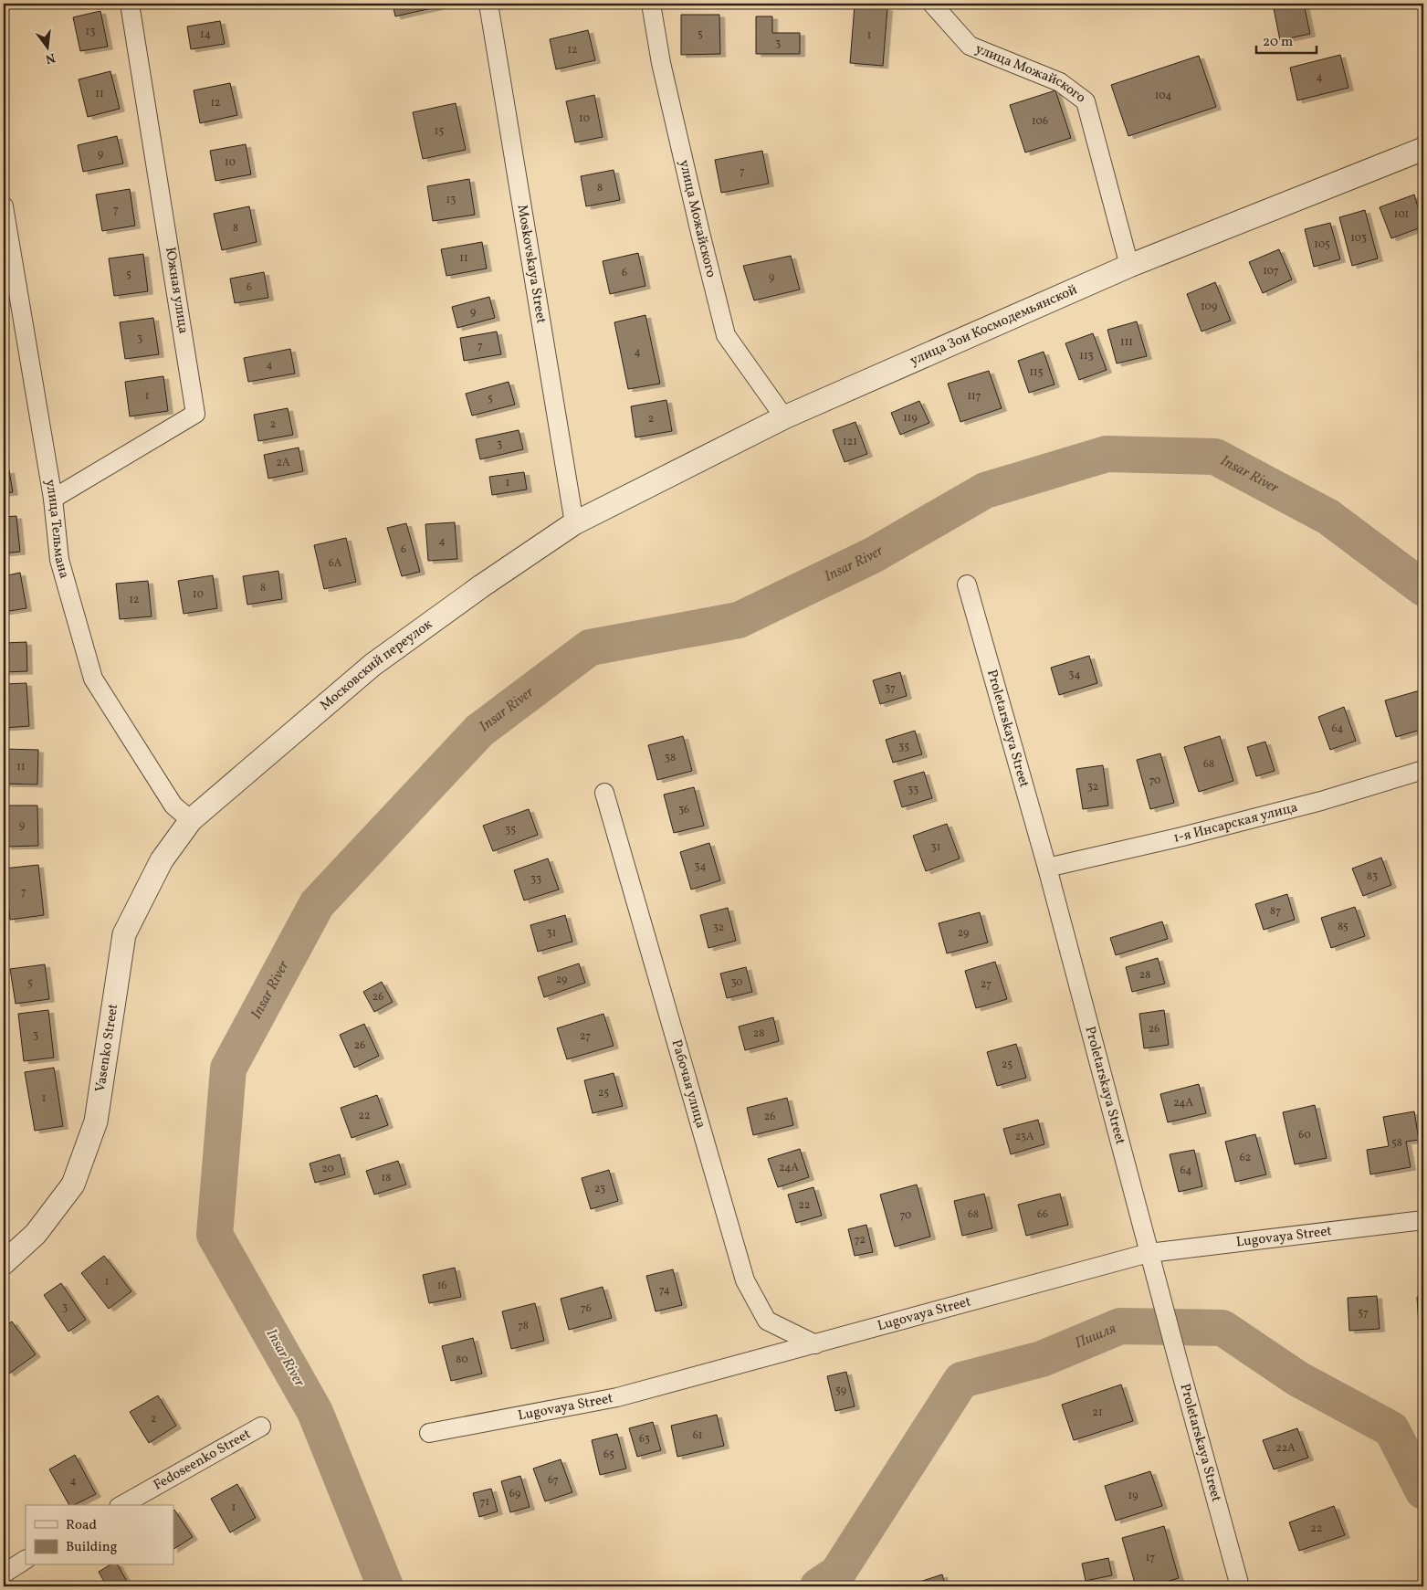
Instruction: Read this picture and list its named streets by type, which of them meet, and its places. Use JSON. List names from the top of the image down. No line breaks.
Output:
{"streets":{"street":["улица Можайского","Moskovskaya Street","Южная улица","улица Зои Космодемьянской","улица Тельмана","Московский переулок","Proletarskaya Street","1-я Инсарская улица","Vasenko Street","Рабочая улица","Lugovaya Street","Fedoseenko Street"]},"crossings":[["улица Можайского","улица Зои Космодемьянской"],["Moskovskaya Street","улица Зои Космодемьянской"],["Moskovskaya Street","Московский переулок"],["Южная улица","улица Тельмана"],["улица Зои Космодемьянской","Московский переулок"],["улица Тельмана","Московский переулок"],["улица Тельмана","Vasenko Street"],["Московский переулок","Vasenko Street"],["Proletarskaya Street","1-я Инсарская улица"],["Proletarskaya Street","Lugovaya Street"],["Рабочая улица","Lugovaya Street"]],"water":["Insar River","Пишля"],"house_numbers":["13","14","5","1","3","12","4","11","104","12","10","106","15","9","10","7","8","13","7","101","8","103","105","11","107","6","5","9","6","109","9","3","111","7","4","113","4","115","1","117","5","119","2","2","121","3","2А","1","4","6","6А","8","10","12","34","37","64","35","38","68","11","70","32","33","36","9","35","31","34","83","33","7","87","85","32","31","29","28","29","30","5","27","26","26","28","3","27","26","25","25","1","24А","22","26","60","23А","58","62","24А","20","64","18","23","22","68","66","70","72","1","16","74","3","76","57","78","80","59","21","2","61","63","22А","65","67","4","69","19","71","1","22","17"],"legend":["Road","Building"],"scale_bar":"20 m","north":"bottom"}
